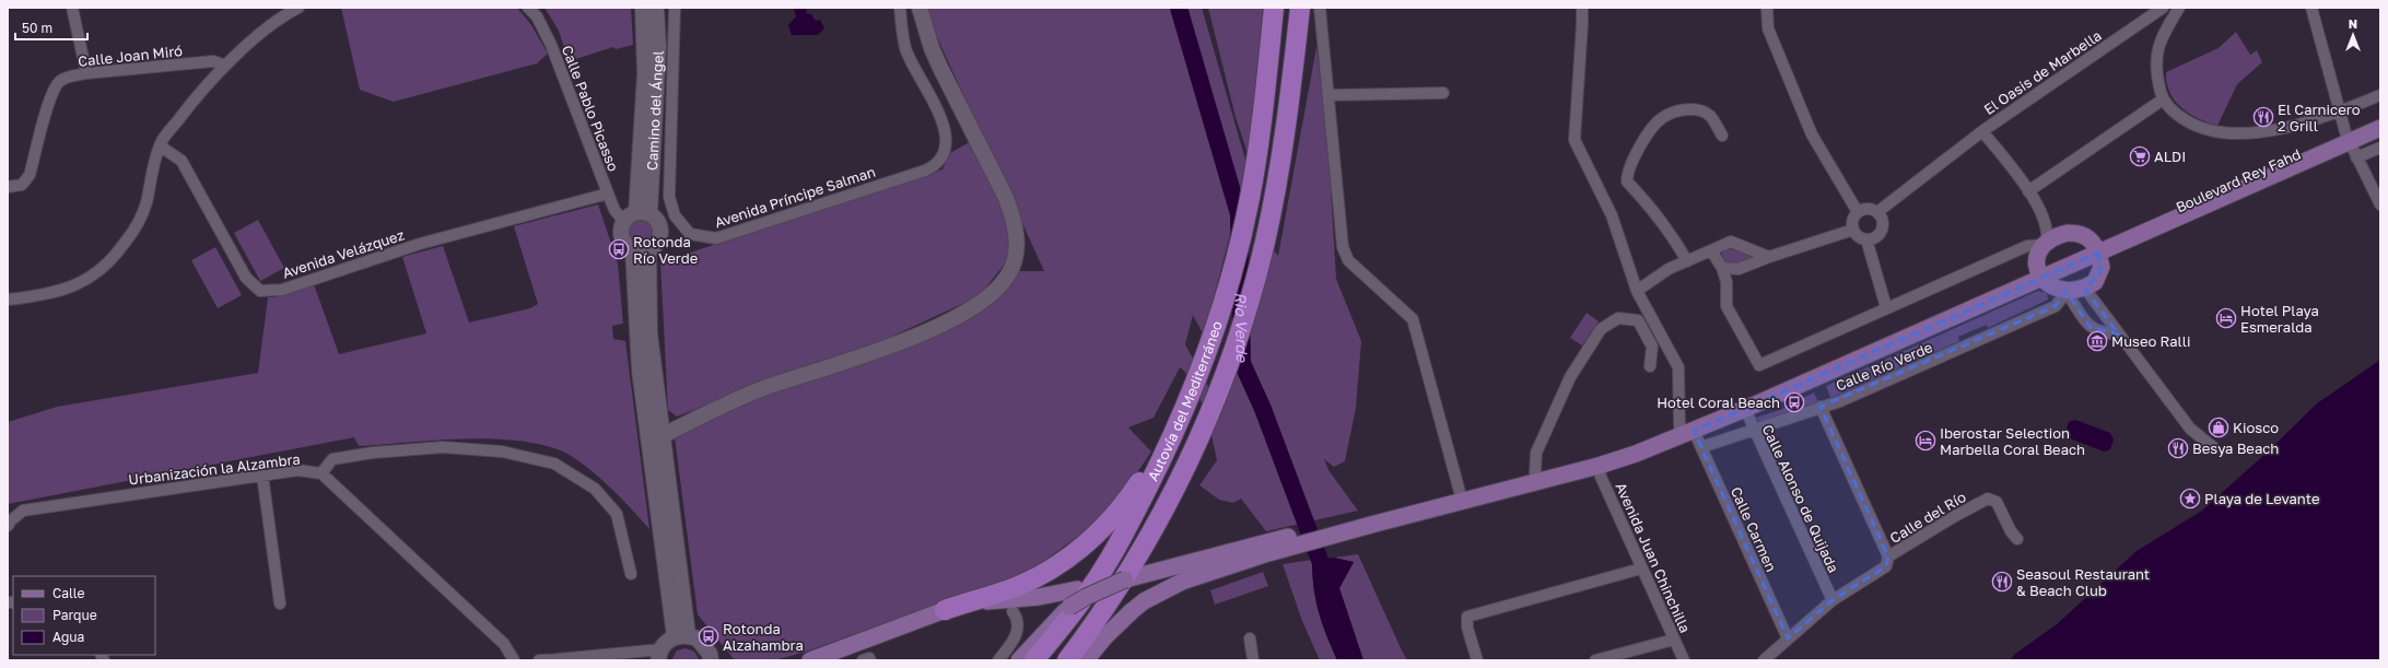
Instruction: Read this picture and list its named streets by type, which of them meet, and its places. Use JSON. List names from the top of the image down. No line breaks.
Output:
{"streets":{"highway":["Autovía del Mediterráneo"],"main road":["Boulevard Rey Fahd"],"street":["Calle Joan Miró","El Oasis de Marbella","Calle Pablo Picasso","Camino del Ángel","Avenida Príncipe Salman","Avenida Velázquez","Calle Río Verde","Urbanización la Alzambra","Calle Alonso de Quijada","Calle del Río","Calle Carmen","Avenida Juan Chinchilla"]},"crossings":[["Calle Pablo Picasso","Camino del Ángel"],["Calle Pablo Picasso","Avenida Velázquez"],["Calle Río Verde","Calle Alonso de Quijada"],["Calle Río Verde","Calle Carmen"],["Calle Alonso de Quijada","Calle del Río"],["Calle del Río","Calle Carmen"]],"water":["Rio Verde"],"places":{"restaurant":["El Carnicero 2 Grill","Besya Beach","Seasoul Restaurant & Beach Club"],"supermarket":["ALDI"],"bus stop":["Rotonda Río Verde","Hotel Coral Beach","Rotonda Alzahambra"],"hotel":["Hotel Playa Esmeralda","Iberostar Selection Marbella Coral Beach"],"museum":["Museo Ralli"],"shop":["Kiosco"],"place":["Playa de Levante"]},"legend":["Calle","Parque","Agua"],"scale_bar":"50 m","north":"top"}
